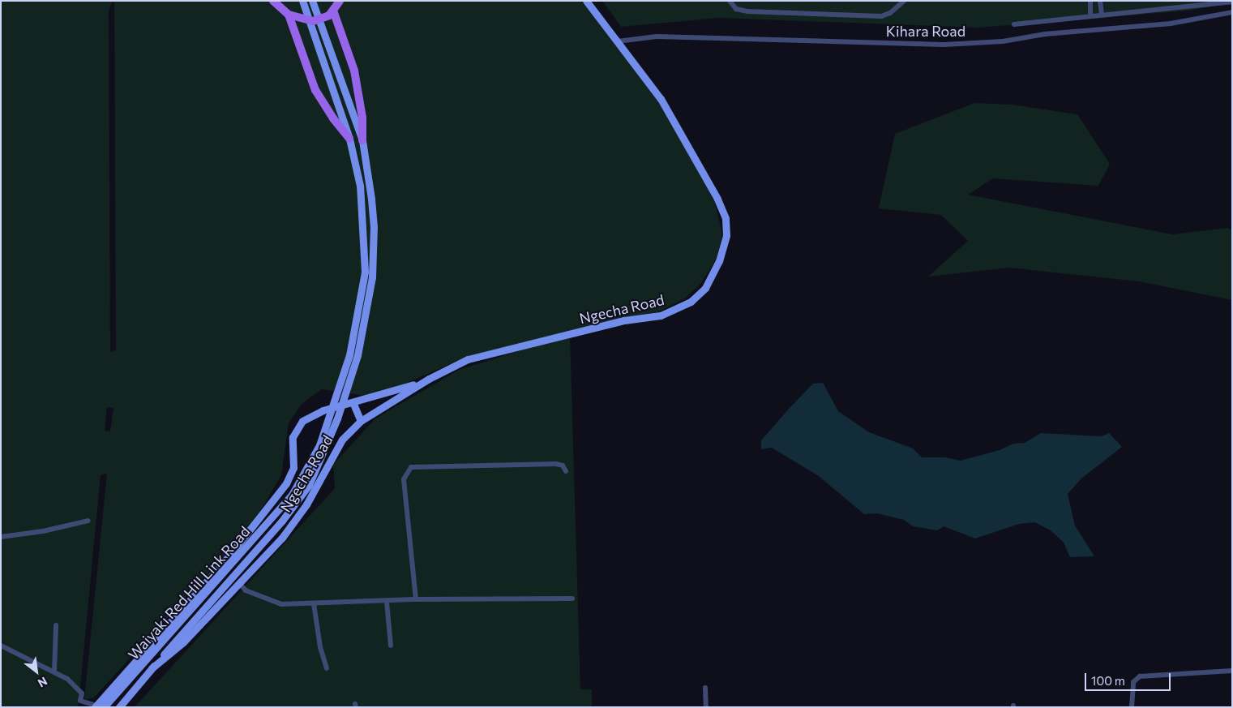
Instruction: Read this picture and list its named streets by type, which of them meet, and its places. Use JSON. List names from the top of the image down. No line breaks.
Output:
{"streets":{"main road":["Ngecha Road","Waiyaki Red Hill Link Road"],"street":["Kihara Road"]},"crossings":[["Kihara Road","Ngecha Road"],["Ngecha Road","Waiyaki Red Hill Link Road"]],"scale_bar":"100 m","north":"bottom right"}
